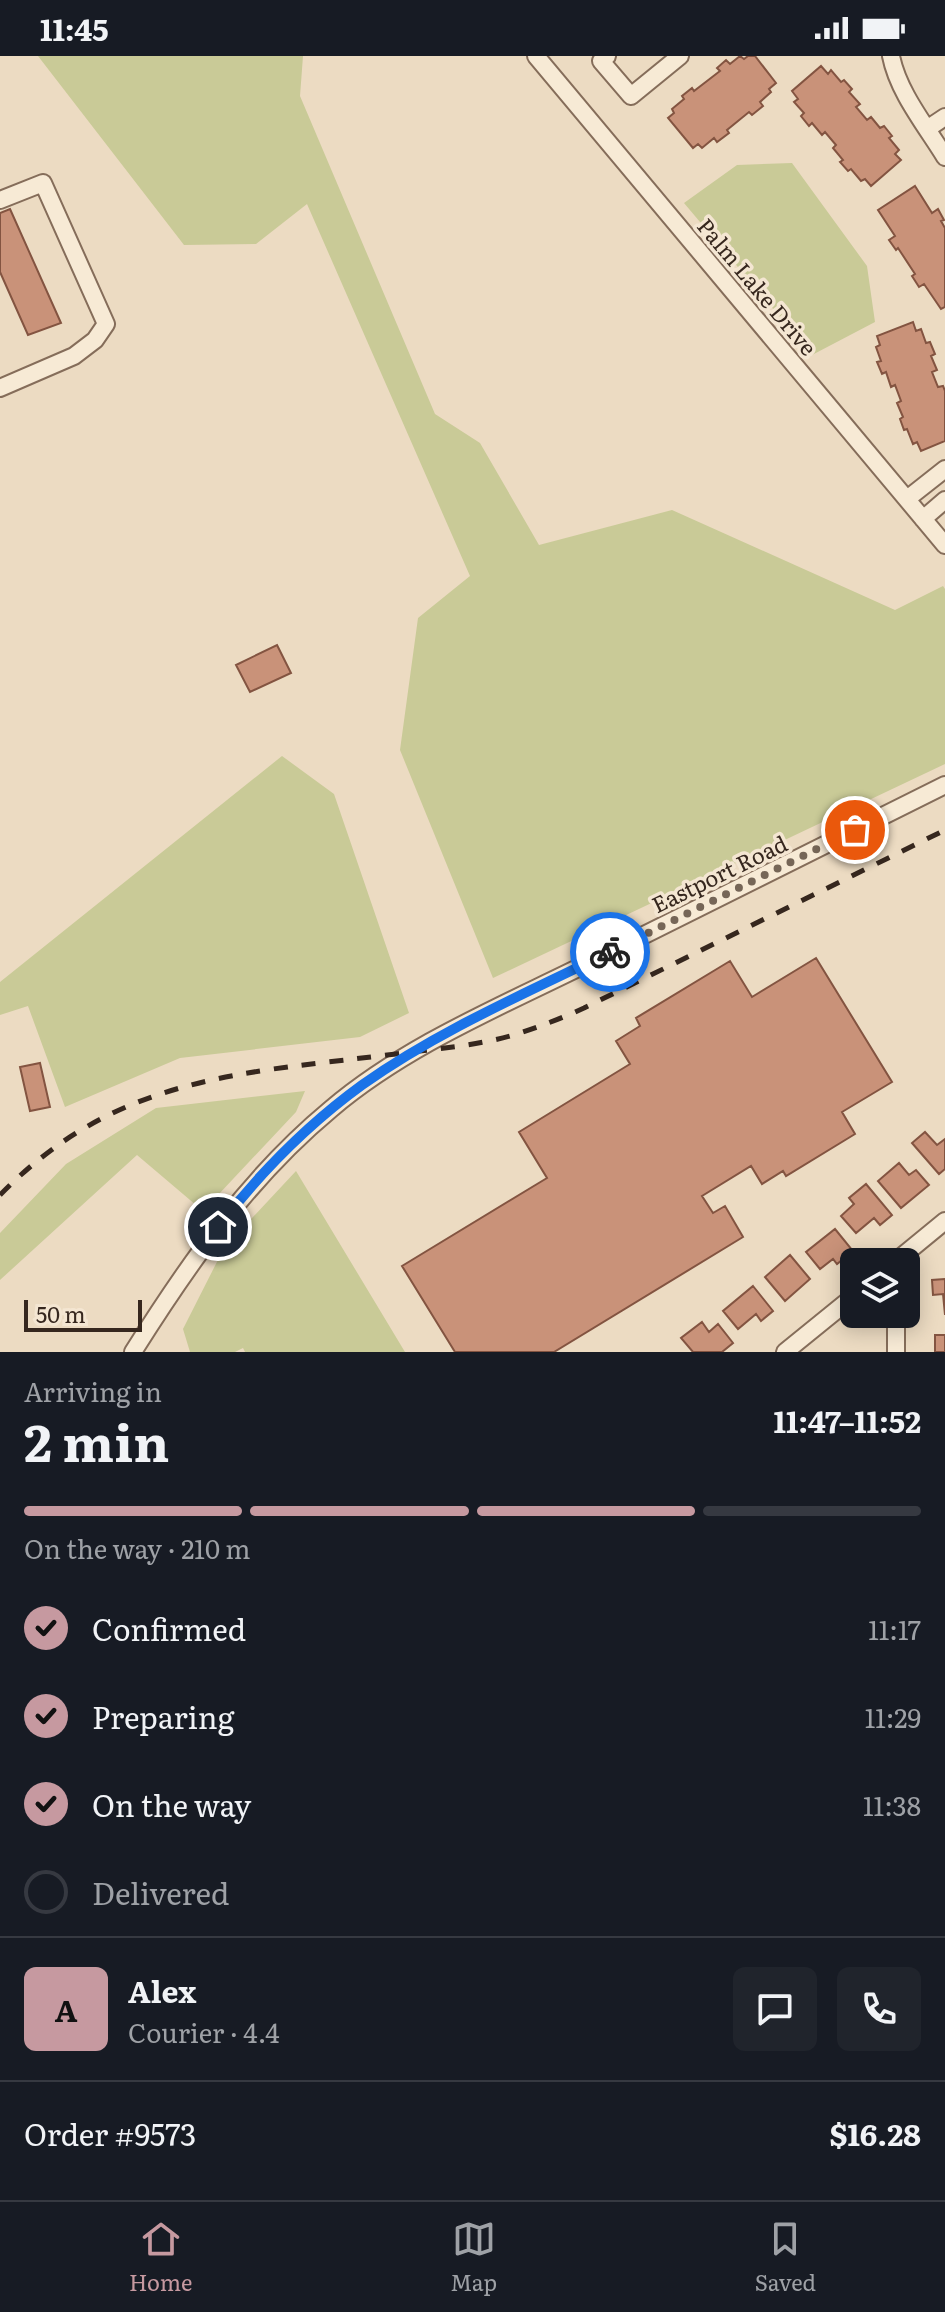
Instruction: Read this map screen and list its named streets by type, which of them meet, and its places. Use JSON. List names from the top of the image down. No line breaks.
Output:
{"streets":{"street":["Palm Lake Drive","Eastport Road"]},"scale_bar":"50 m","page":{"status":"11:45","scale":"50 m","heading":["2 min","Arriving in","11:47–11:52"],"panel":["Alex","Courier · 4.4","Order #9573","$16.28"],"bar":"On the way · 210 m","list":[["Confirmed","11:17"],["Preparing","11:29"],["On the way","11:38"],"Delivered"],"round":"A","tabs":["Home","Map","Saved"]}}
